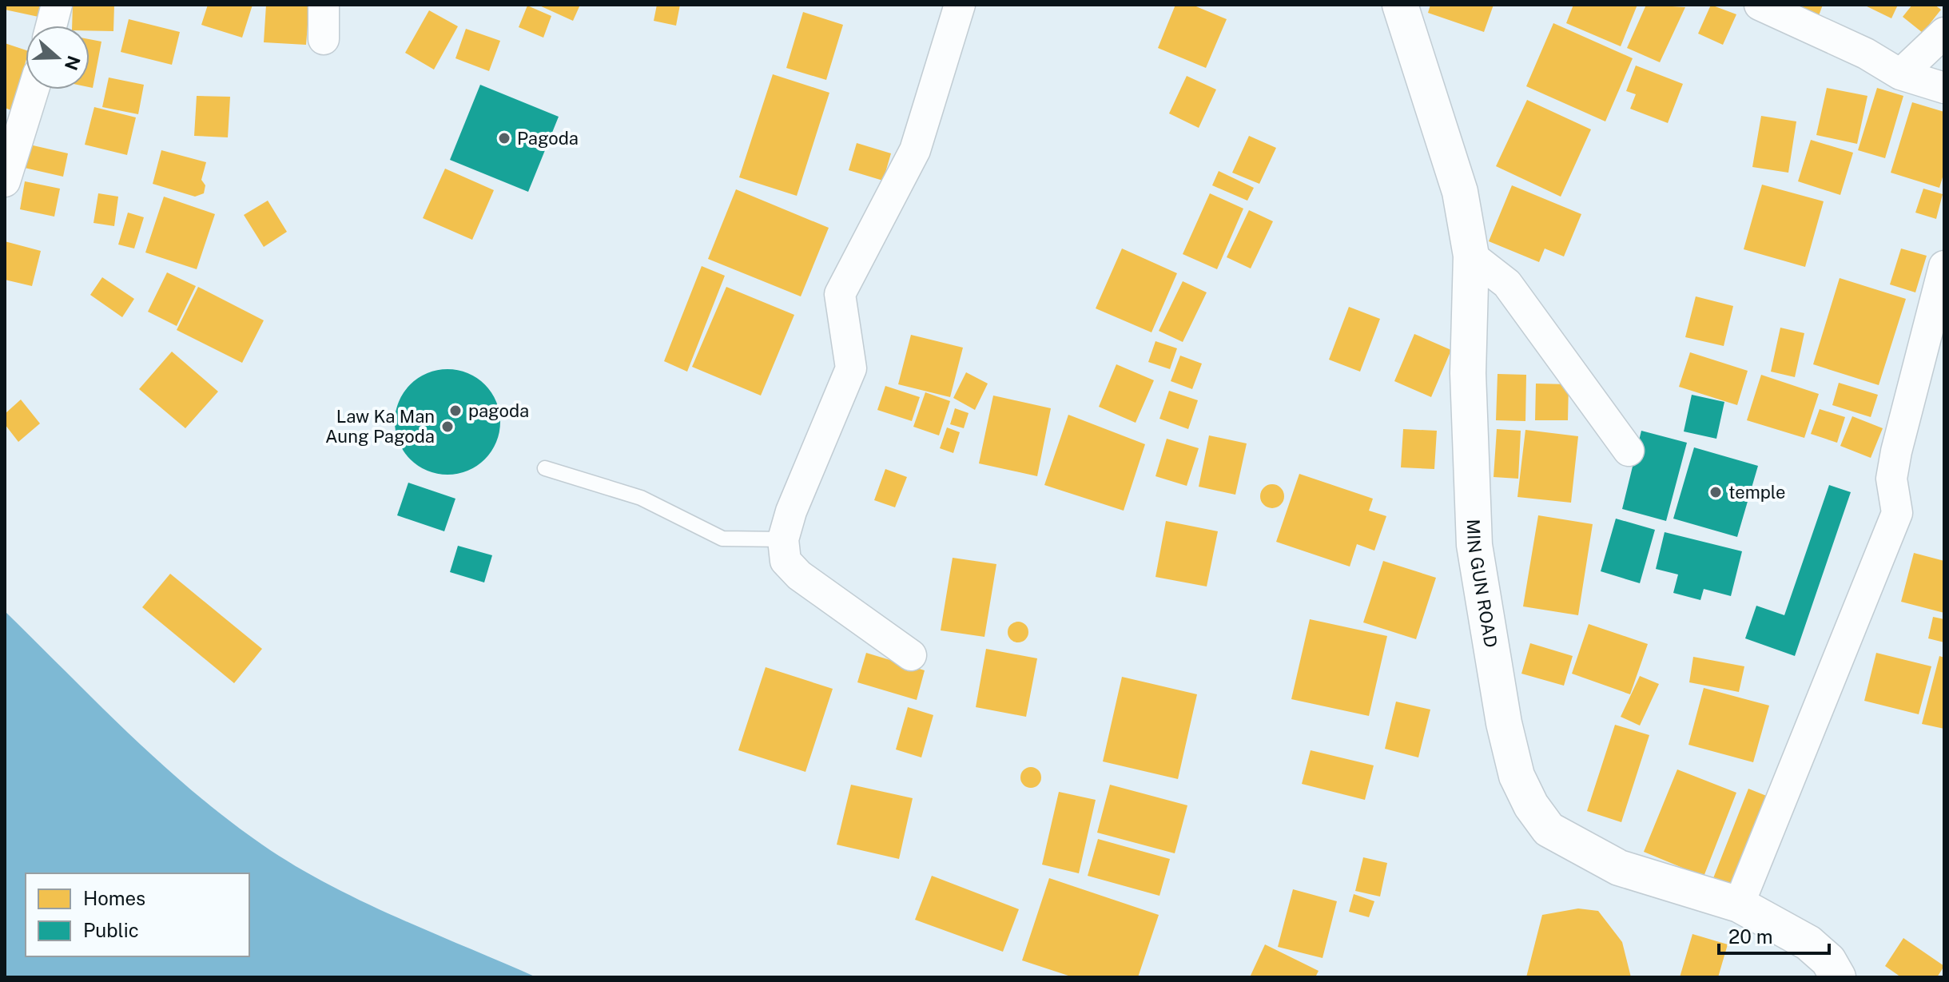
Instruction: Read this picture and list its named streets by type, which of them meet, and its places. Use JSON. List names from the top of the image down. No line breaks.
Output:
{"streets":{"street":["MIN GUN ROAD"]},"places":["Pagoda","pagoda","Law Ka Man Aung Pagoda","temple"],"legend":["Homes","Public"],"scale_bar":"20 m","north":"right"}
